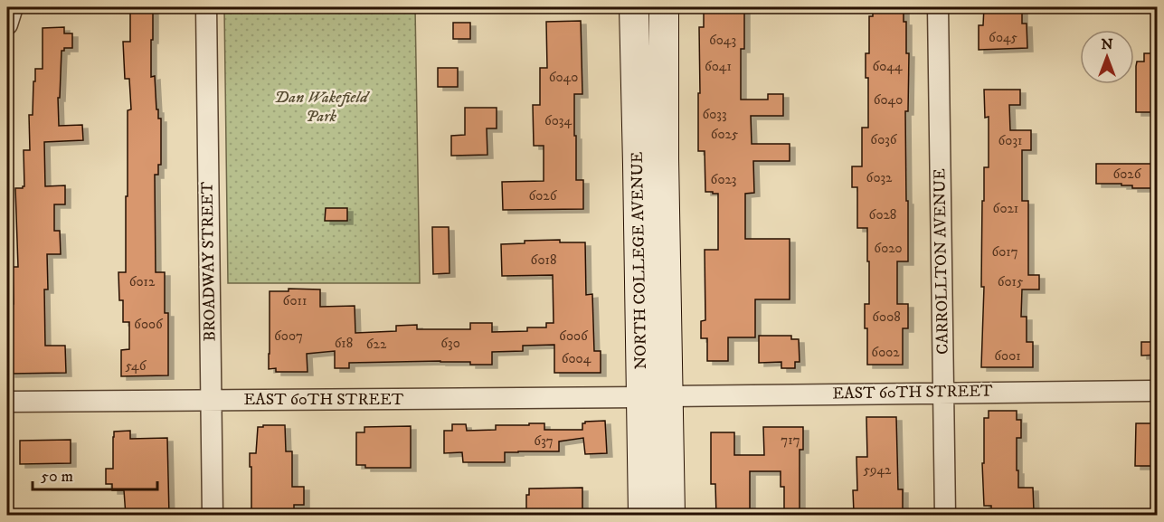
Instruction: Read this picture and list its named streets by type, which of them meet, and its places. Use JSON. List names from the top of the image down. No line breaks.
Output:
{"streets":{"main road":["NORTH COLLEGE AVENUE"],"street":["BROADWAY STREET","CARROLLTON AVENUE","EAST 60TH STREET"]},"crossings":[["NORTH COLLEGE AVENUE","EAST 60TH STREET"],["BROADWAY STREET","EAST 60TH STREET"],["CARROLLTON AVENUE","EAST 60TH STREET"]],"parks":["Dan Wakefield Park"],"house_numbers":["6045","6043","6041","6044","6040","6040","6033","6034","6025","6036","6031","6026","6032","6023","6026","6021","6028","6020","6017","6018","6012","6015","6011","6008","6006","6007","6006","618","630","622","6002","6001","6004","546","717","637","5942"],"scale_bar":"50 m","north":"top"}
